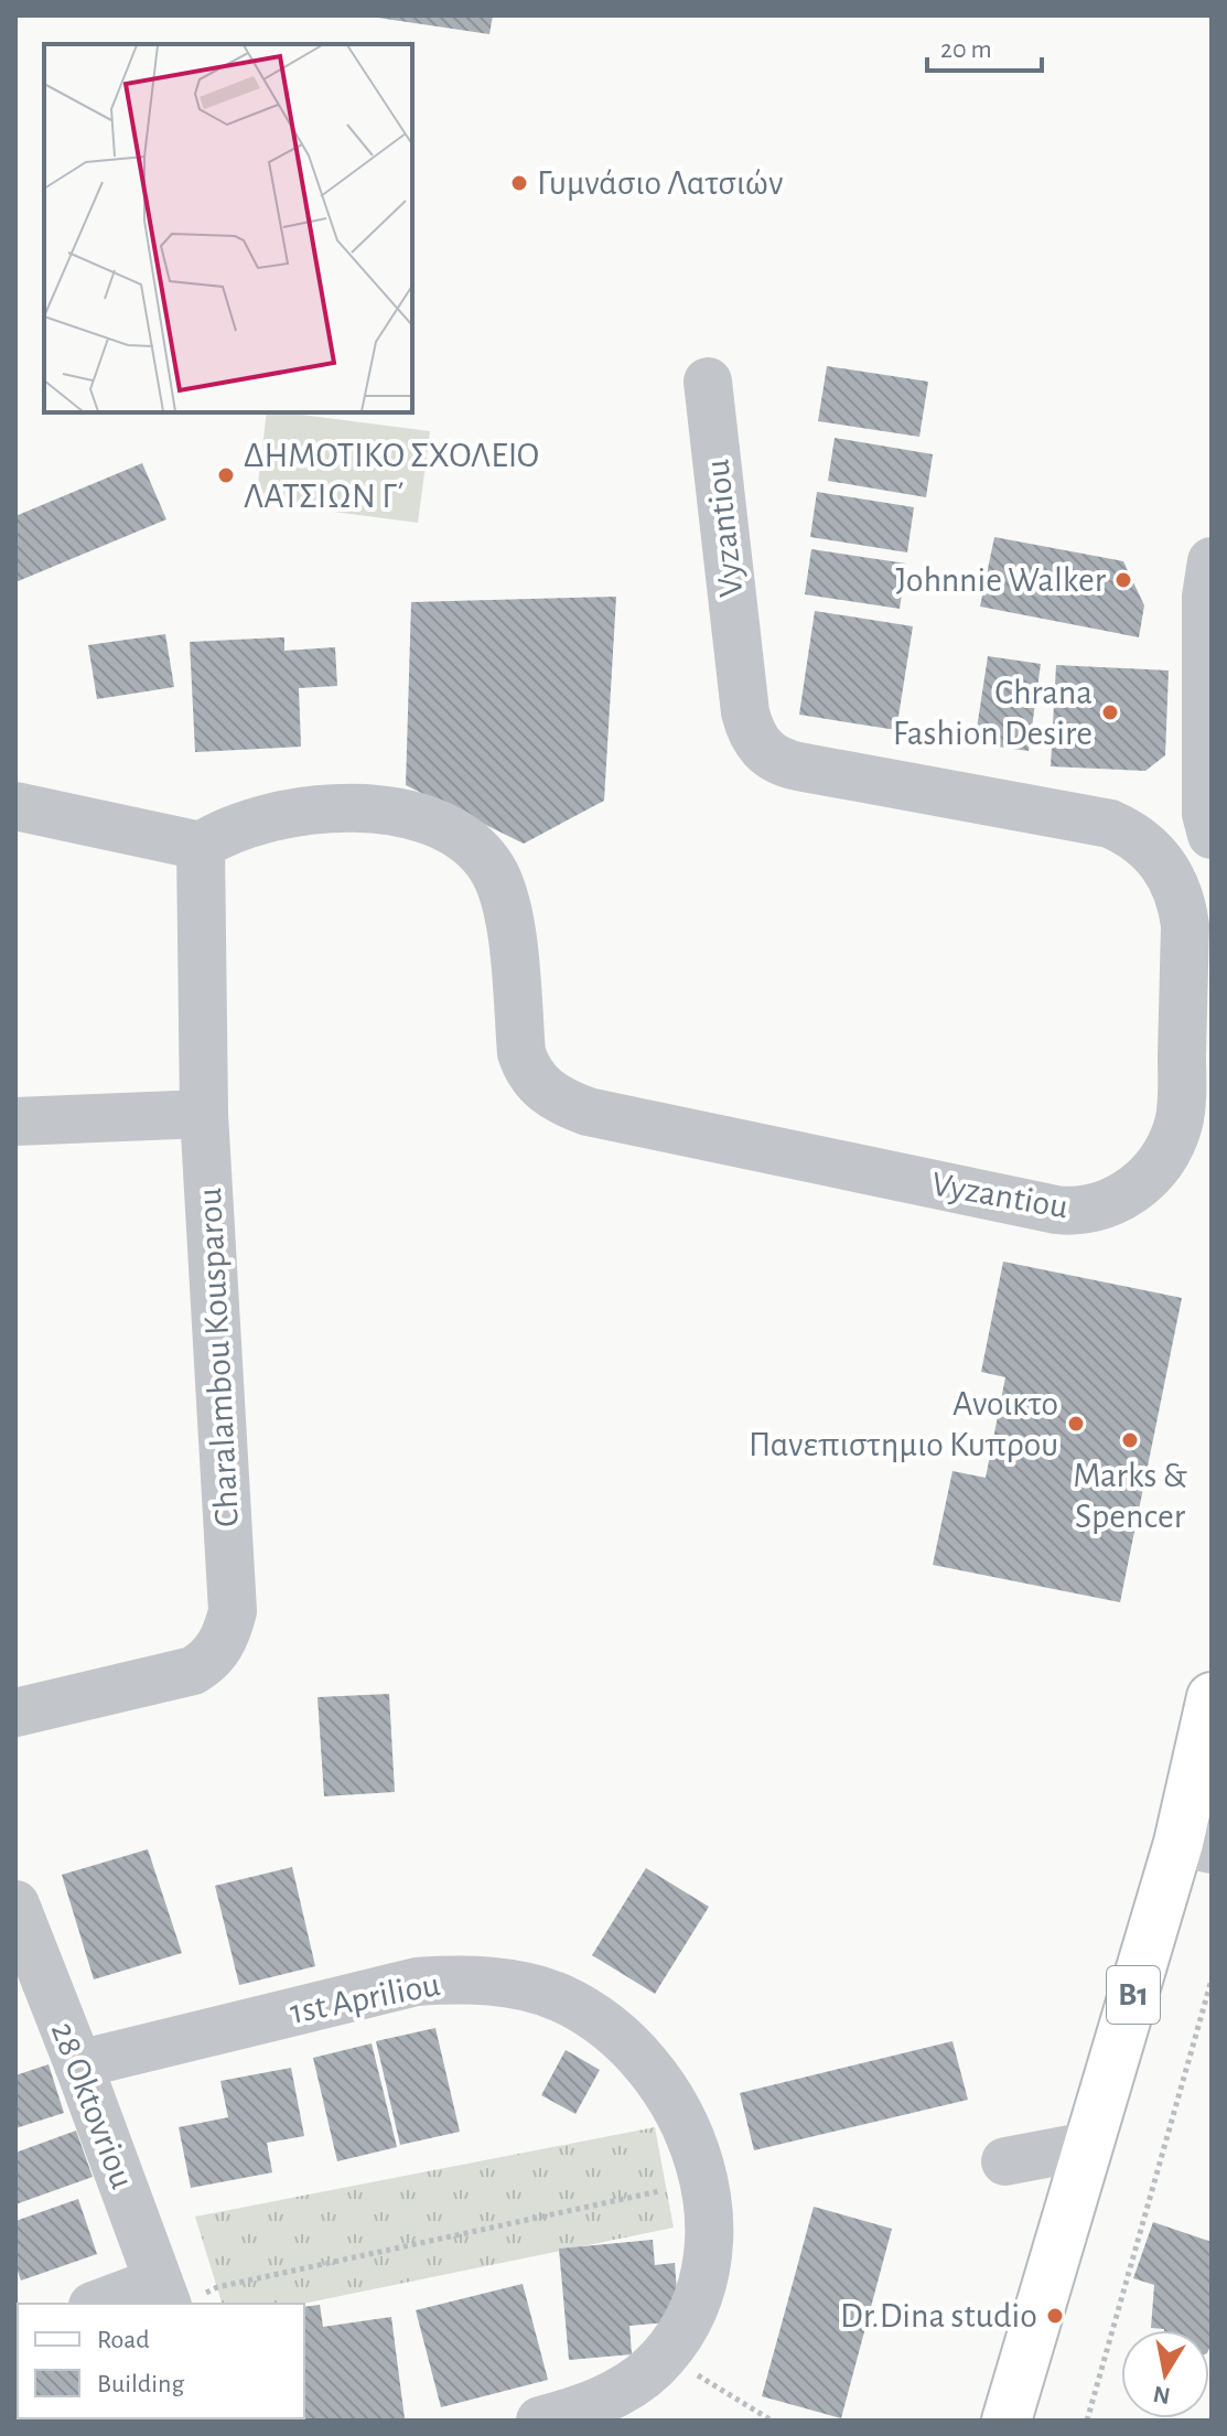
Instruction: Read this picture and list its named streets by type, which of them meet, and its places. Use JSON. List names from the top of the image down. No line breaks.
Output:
{"streets":{"main road":["B1"],"street":["Vyzantiou","Charalambou Kousparou","1st Apriliou","28 Oktovriou"]},"crossings":[["Vyzantiou","Charalambou Kousparou"],["1st Apriliou","28 Oktovriou"]],"places":["Γυμνάσιο Λατσιών","ΔΗΜΟΤΙΚΟ ΣΧΟΛΕΙΟ ΛΑΤΣΙΩΝ Γ΄","Johnnie Walker","Chrana Fashion Desire","Ανοικτο Πανεπιστημιο Κυπρου","Marks & Spencer","Dr.Dina studio"],"legend":["Road","Building"],"scale_bar":"20 m","north":"bottom"}
